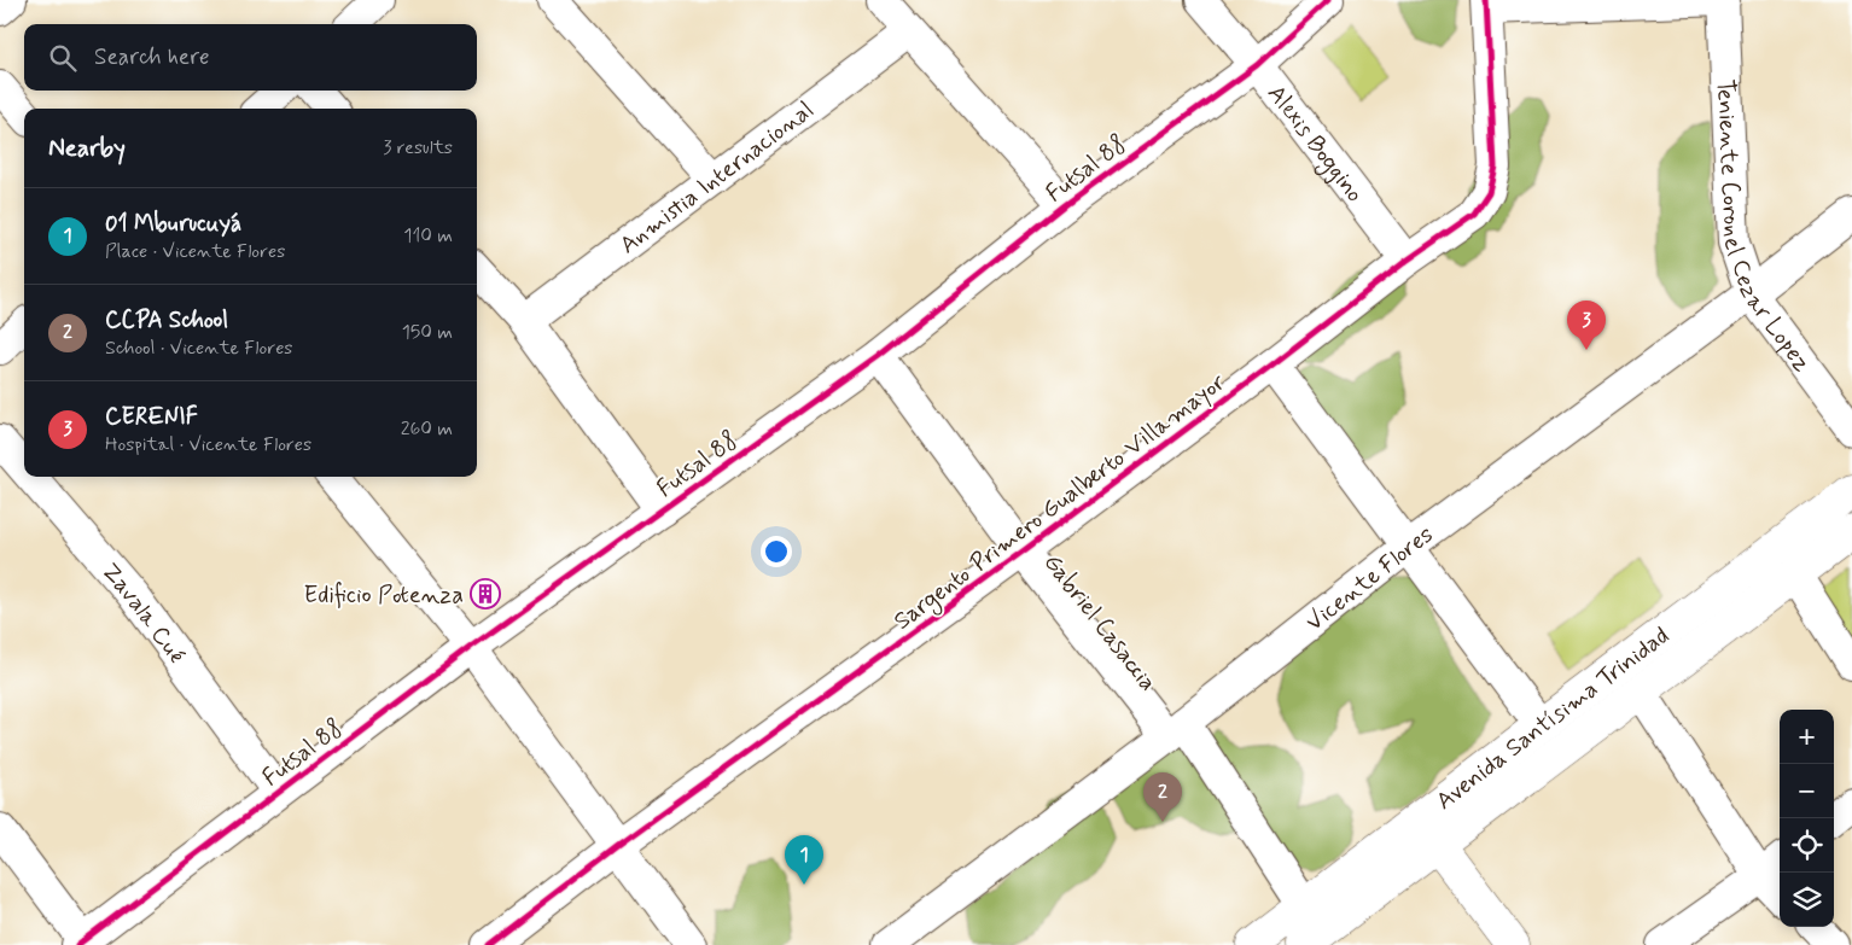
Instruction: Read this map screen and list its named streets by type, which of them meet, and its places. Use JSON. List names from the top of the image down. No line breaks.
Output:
{"streets":{"main road":["Avenida Santísima Trinidad"],"street":["Alexis Boggino","Futsal 88","Anmistia Internacional","Teniente Coronel Cezar Lopez","Sargento Primero Gualberto Villamayor","Vicente Flores","Zavala Cué","Gabriel Casaccia"]},"crossings":[["Alexis Boggino","Futsal 88"],["Alexis Boggino","Sargento Primero Gualberto Villamayor"],["Futsal 88","Zavala Cué"],["Futsal 88","Gabriel Casaccia"],["Teniente Coronel Cezar Lopez","Vicente Flores"],["Sargento Primero Gualberto Villamayor","Gabriel Casaccia"],["Vicente Flores","Gabriel Casaccia"],["Gabriel Casaccia","Avenida Santísima Trinidad"]],"places":{"building":["Edificio Potenza"]},"page":{"search":"Search here","heading":["Nearby","3 results"],"list":[{"mark":"1","name":"01 Mburucuyá","note":"Place · Vicente Flores","value":"110 m"},{"mark":"2","name":"CCPA School","note":"School · Vicente Flores","value":"150 m"},{"mark":"3","name":"CERENIF","note":"Hospital · Vicente Flores","value":"260 m"}],"pins":["3","2","1"],"map_buttons":["+","−"]}}
